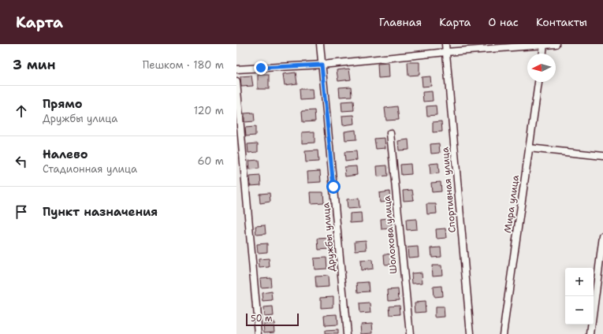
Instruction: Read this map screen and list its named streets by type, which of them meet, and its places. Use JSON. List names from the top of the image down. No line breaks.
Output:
{"streets":{"street":["Спортивная улица","Мира улица","Шолохова улица","Дружбы улица"]},"scale_bar":"50 m","north":"left","page":{"header":"Карта","nav":["Главная","Карта","О нас","Контакты"],"heading":["3 мин","Пешком · 180 m"],"list":[["Прямо","Дружбы улица","120 m"],["Налево","Стадионная улица","60 m"],"Пункт назначения"],"map_buttons":["+","−"],"scale":"50 m"}}
